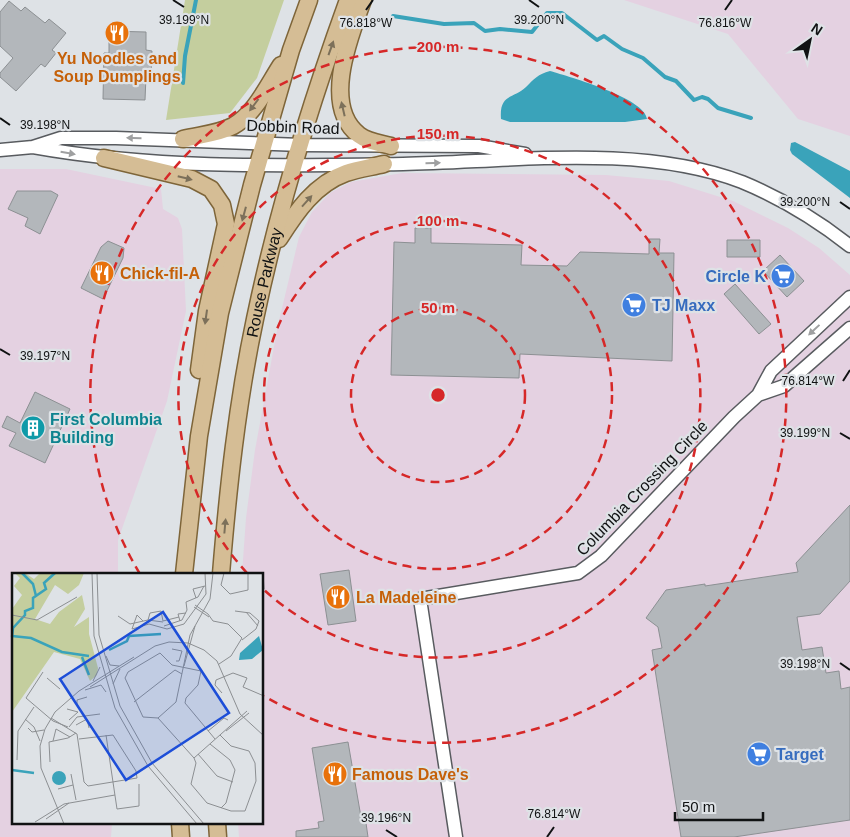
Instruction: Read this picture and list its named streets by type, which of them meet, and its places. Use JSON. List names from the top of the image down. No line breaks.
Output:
{"streets":{"main road":["Rouse Parkway"],"street":["Dobbin Road","Columbia Crossing Circle"]},"crossings":[["Dobbin Road","Rouse Parkway"]],"places":{"restaurant":["Yu Noodles and Soup Dumplings","Chick-fil-A","La Madeleine","Famous Dave's"],"supermarket":["Circle K","TJ Maxx","Target"],"building":["First Columbia Building"]},"scale_bar":"50 m","north":"top right","coordinates":["39.200°N","39.199°N","76.818°W","76.816°W","39.198°N","39.197°N","76.814°W","39.196°N"],"rings":["200 m","150 m","100 m","50 m"]}
